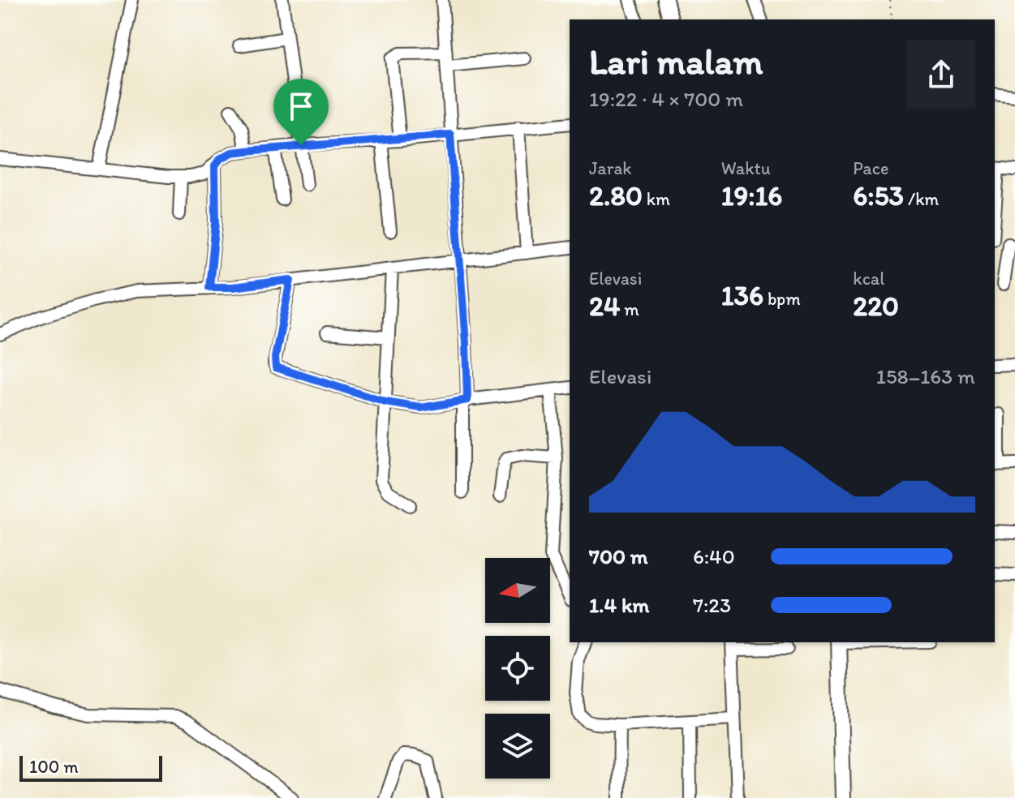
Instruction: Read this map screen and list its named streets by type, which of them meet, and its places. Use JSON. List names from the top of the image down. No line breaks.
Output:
{"scale_bar":"100 m","north":"left","page":{"heading":["Lari malam","19:22 · 4 × 700 m"],"stats":[["Jarak","2.80 km"],["Waktu","19:16"],["Pace","6:53 /km"],["Elevasi","24 m"],["136 bpm"],["kcal","220"]],"chart":["Elevasi","158–163 m"],"list":[{"name":"700 m","note":"6:40"},{"name":"1.4 km","note":"7:23"}],"scale":"100 m"}}
